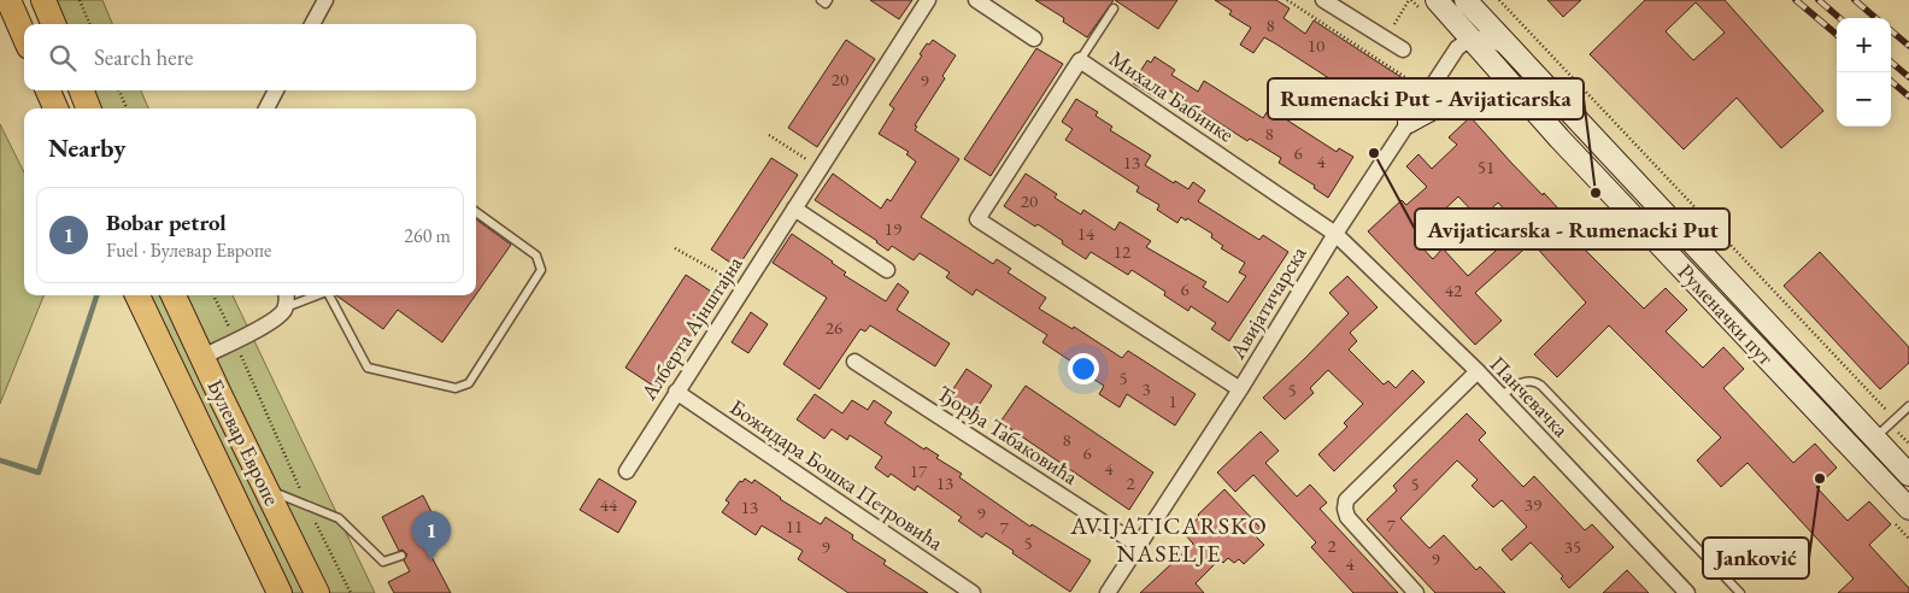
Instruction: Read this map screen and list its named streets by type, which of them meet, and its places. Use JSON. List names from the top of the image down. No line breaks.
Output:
{"streets":{"main road":["Руменачки пут","Булевар Европе"],"street":["Михала Бабинке","Авијатичарска","Алберта Ајнштајна","Панчевачка","Ђорђа Табаковића","Божидара Бошка Петровића"]},"crossings":[["Михала Бабинке","Авијатичарска"],["Михала Бабинке","Панчевачка"],["Авијатичарска","Руменачки пут"],["Авијатичарска","Панчевачка"],["Авијатичарска","Ђорђа Табаковића"],["Алберта Ајнштајна","Божидара Бошка Петровића"]],"districts":["AVIJATICARSKO NASELJE"],"places":["Avijaticarska - Rumenacki Put","Rumenacki Put - Avijaticarska","Janković"],"house_numbers":["8","10","20","9","8","6","4","13","51","20","19","14","12","6","42","26","5","3","5","1","8","6","4","17","13","2","5","44","39","13","9","7","11","7","5","2","9","35","9","4"],"page":{"map_buttons":["+","−"],"search":"Search here","heading":"Nearby","list":[{"mark":"1","name":"Bobar petrol","note":"Fuel · Булевар Европе","value":"260 m"}],"pins":"1"}}
